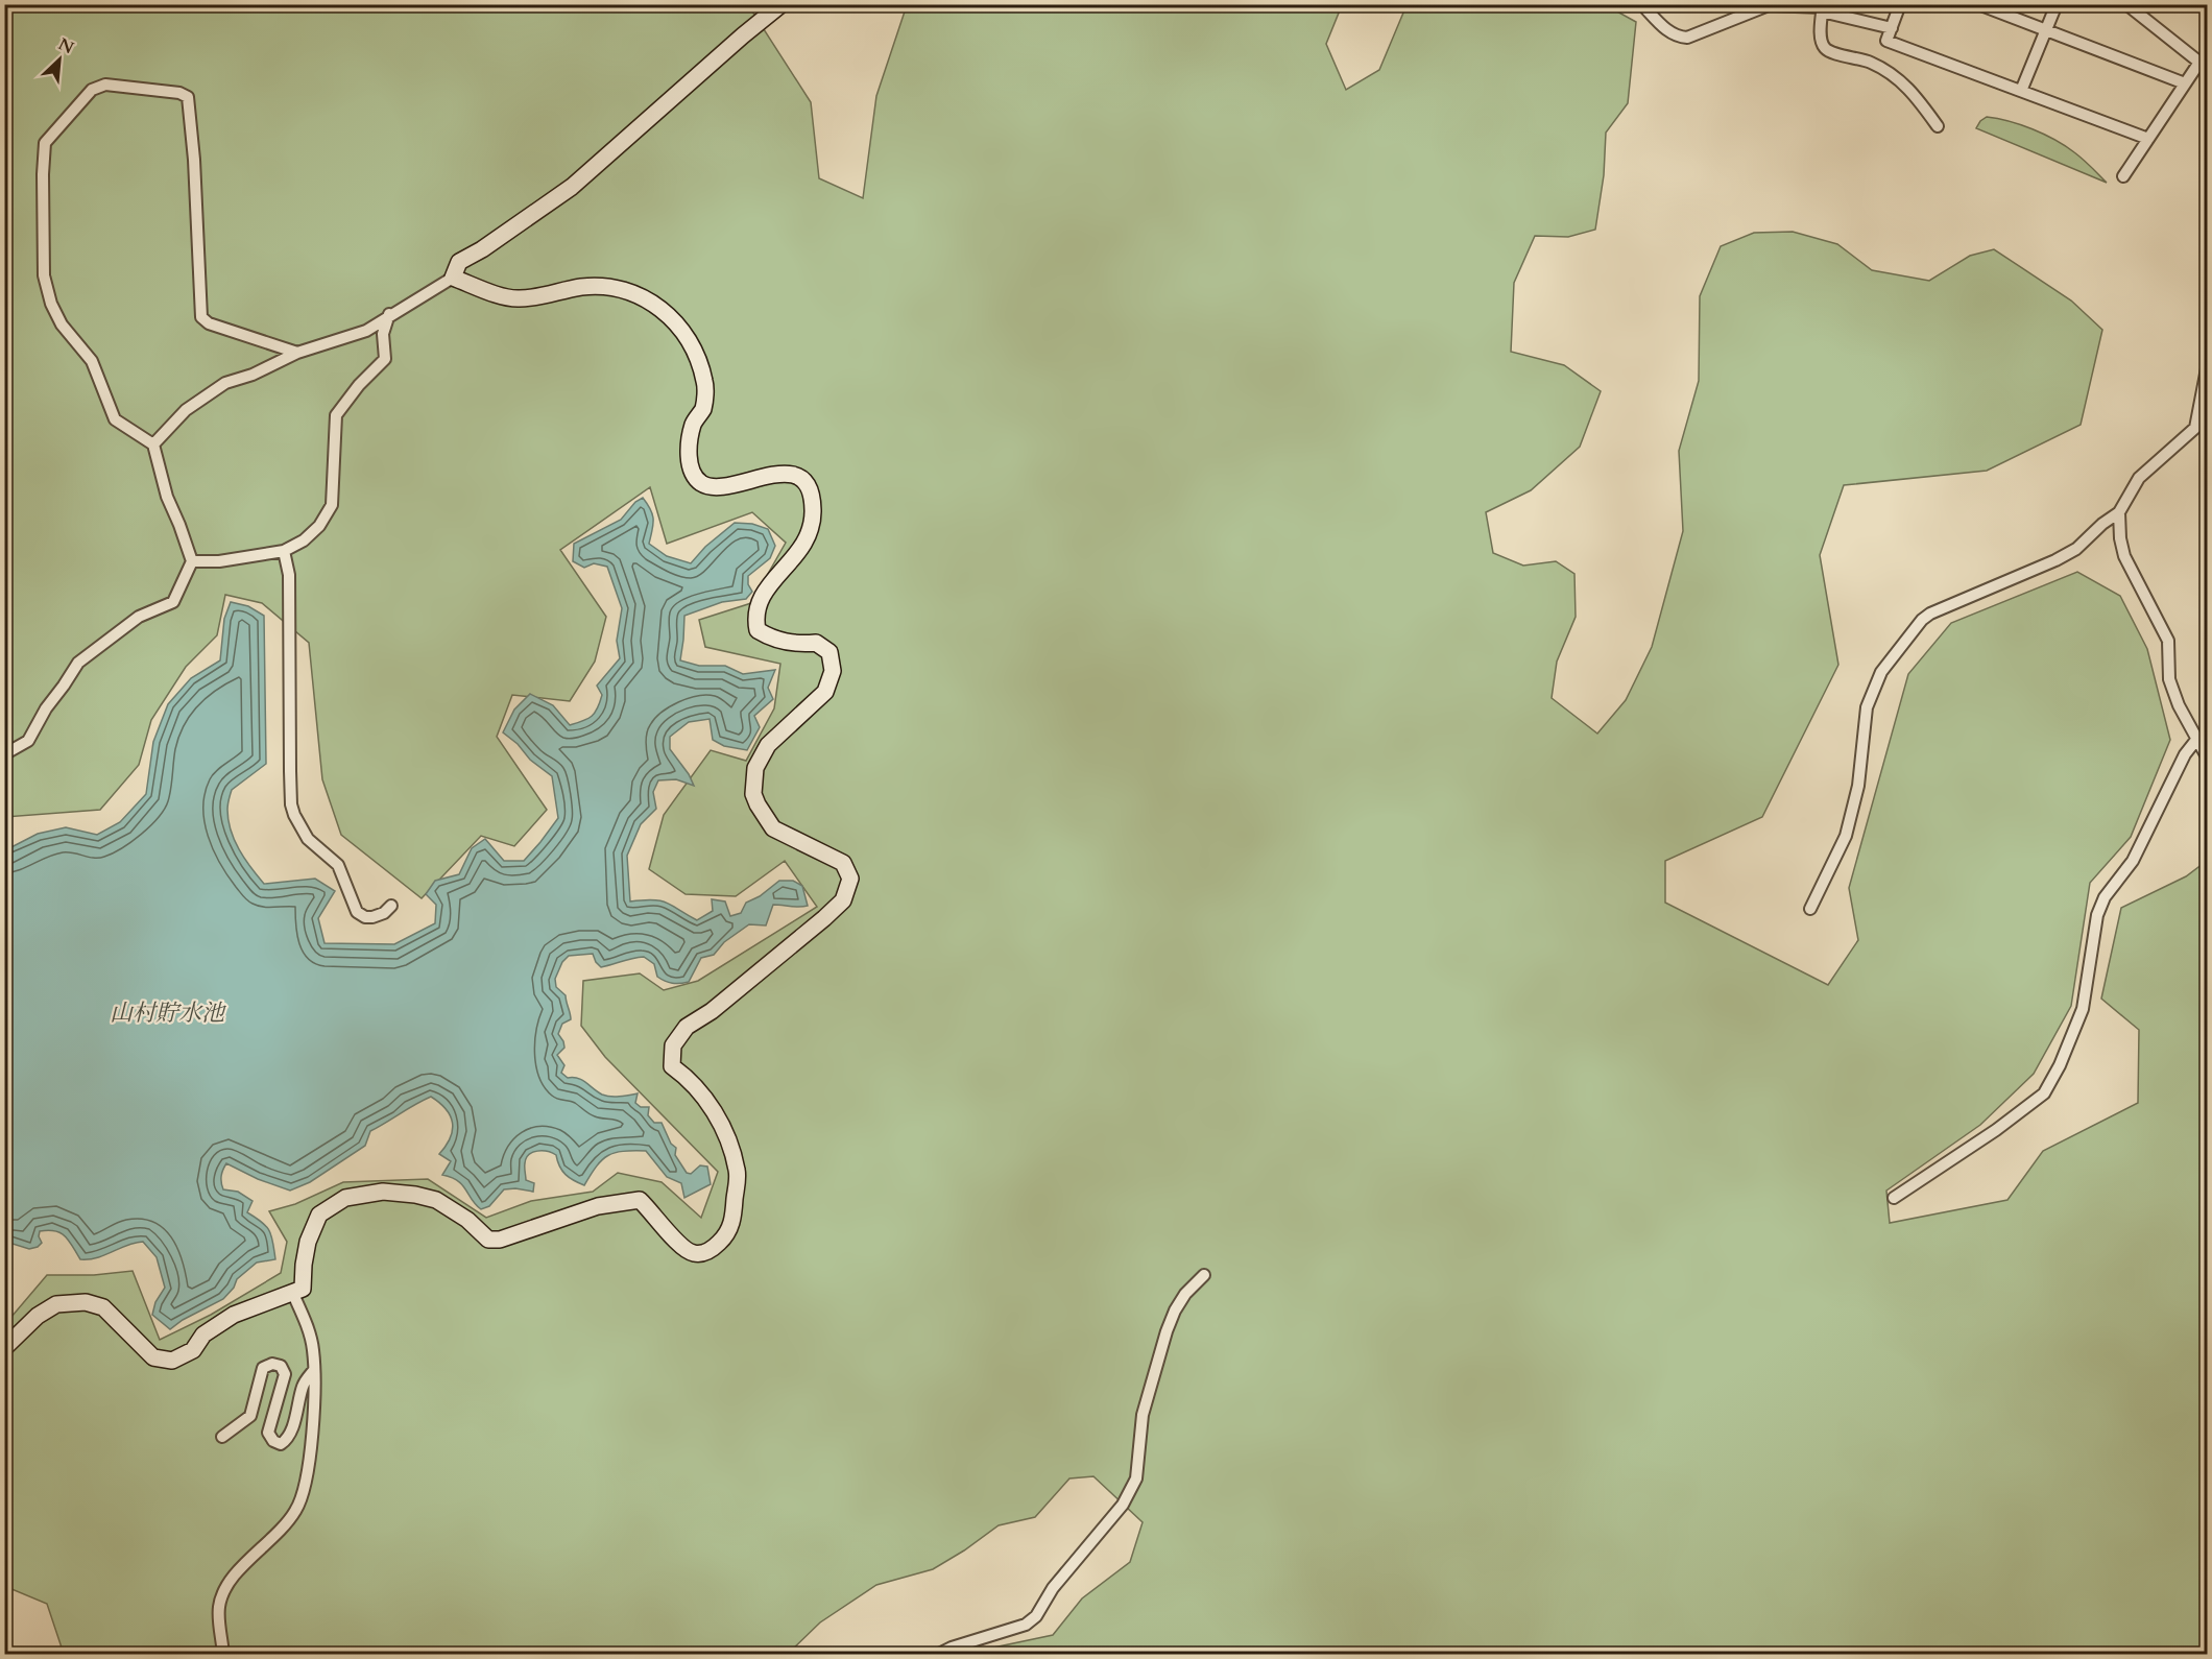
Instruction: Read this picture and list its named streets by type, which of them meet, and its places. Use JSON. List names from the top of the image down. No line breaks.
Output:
{"water":["山村貯水池"],"north":"top right"}
